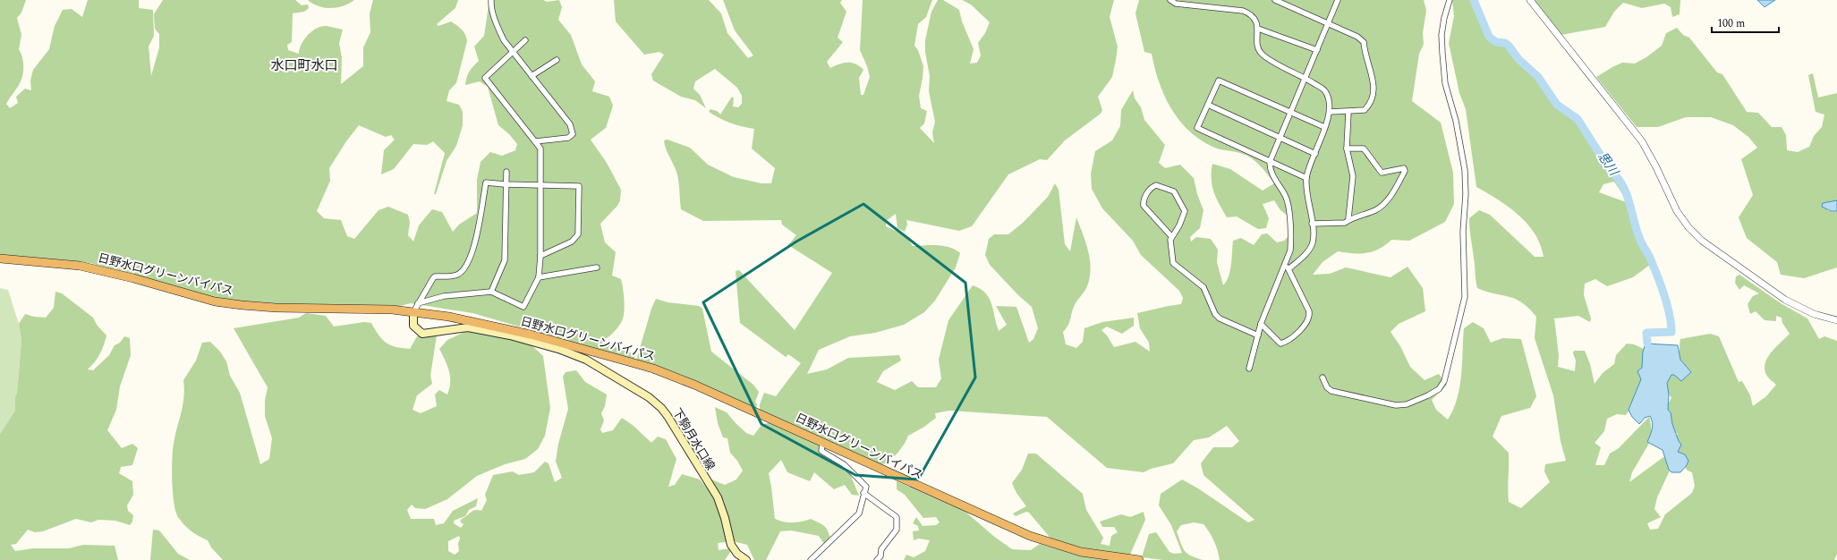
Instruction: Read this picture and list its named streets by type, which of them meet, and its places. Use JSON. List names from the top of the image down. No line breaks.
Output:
{"streets":{"highway":["日野水口グリーンバイパス"],"main road":["下駒月水口線"]},"districts":["水口町水口"],"water":["思川"],"scale_bar":"100 m"}
